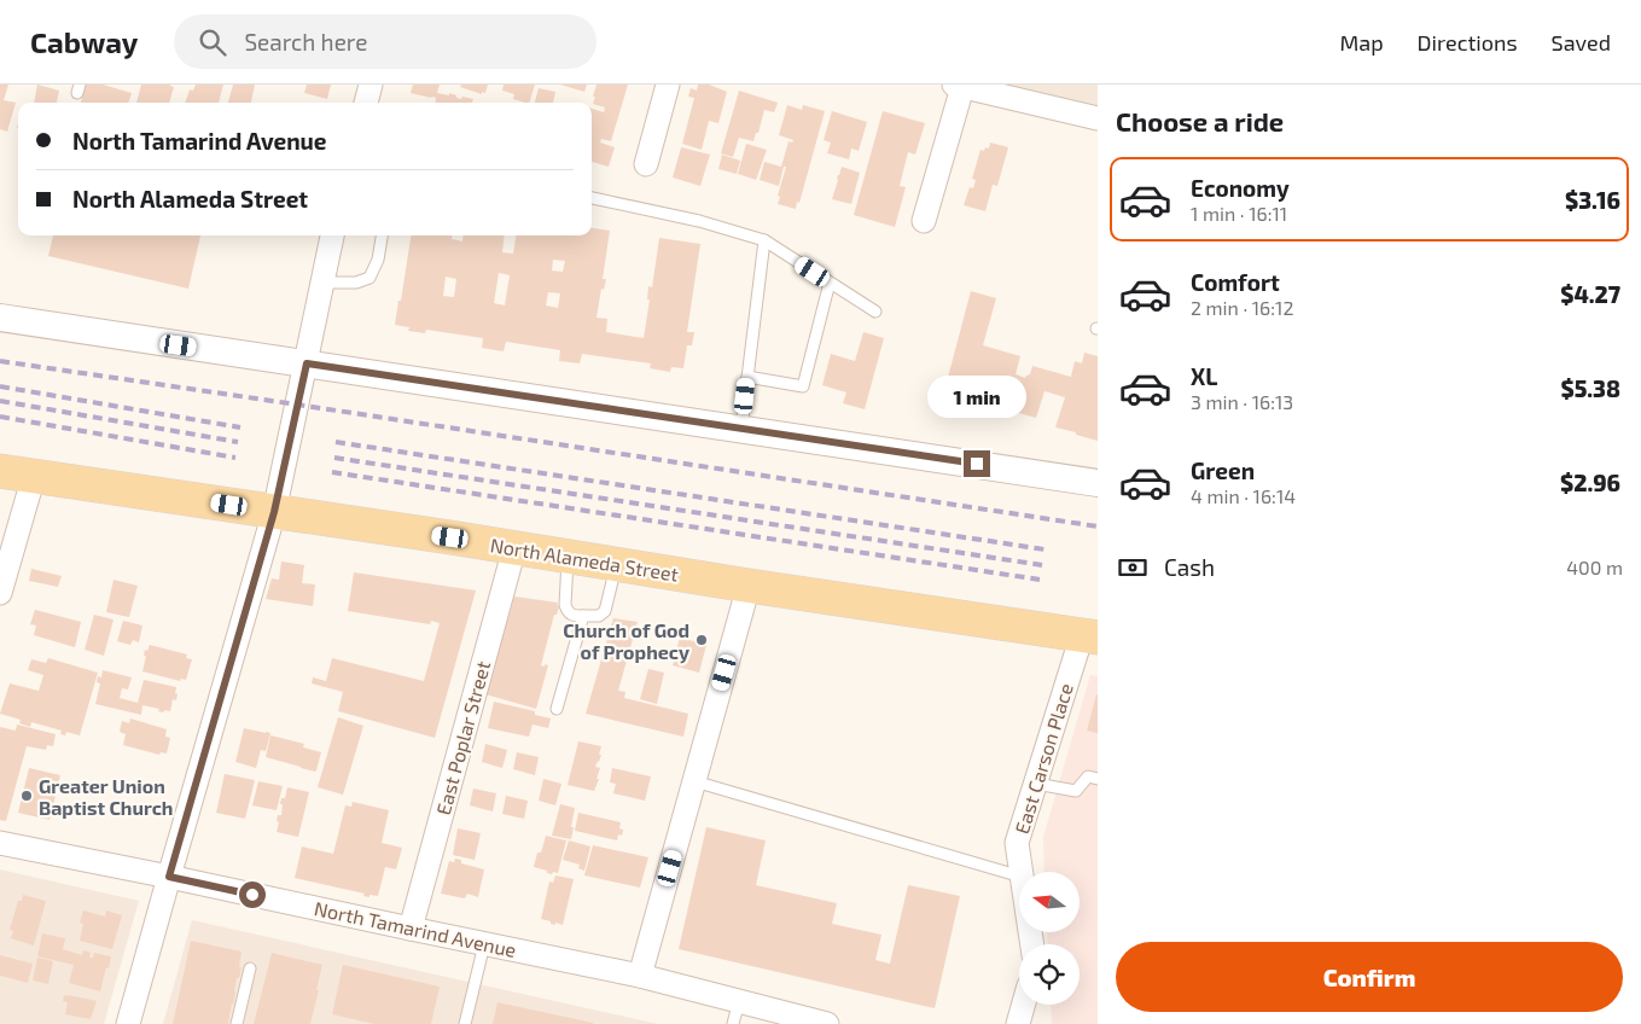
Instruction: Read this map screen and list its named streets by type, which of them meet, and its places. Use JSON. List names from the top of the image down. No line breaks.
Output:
{"streets":{"main road":["North Alameda Street"],"street":["East Poplar Street","East Carson Place","North Tamarind Avenue"]},"crossings":[["North Alameda Street","East Poplar Street"],["North Alameda Street","East Carson Place"],["East Poplar Street","North Tamarind Avenue"]],"places":["Church of God of Prophecy","Greater Union Baptist Church"],"north":"left","page":{"header":"Cabway","search":"Search here","nav":["Map","Directions","Saved"],"heading":"Choose a ride","banner":["North Tamarind Avenue","North Alameda Street"],"list":[{"name":"Economy","note":"1 min · 16:11","value":"$3.16"},{"name":"Comfort","note":"2 min · 16:12","value":"$4.27"},{"name":"XL","note":"3 min · 16:13","value":"$5.38"},{"name":"Green","note":"4 min · 16:14","value":"$2.96"}],"bubble":"1 min","pay":["Cash","400 m"],"buttons":"Confirm"}}
